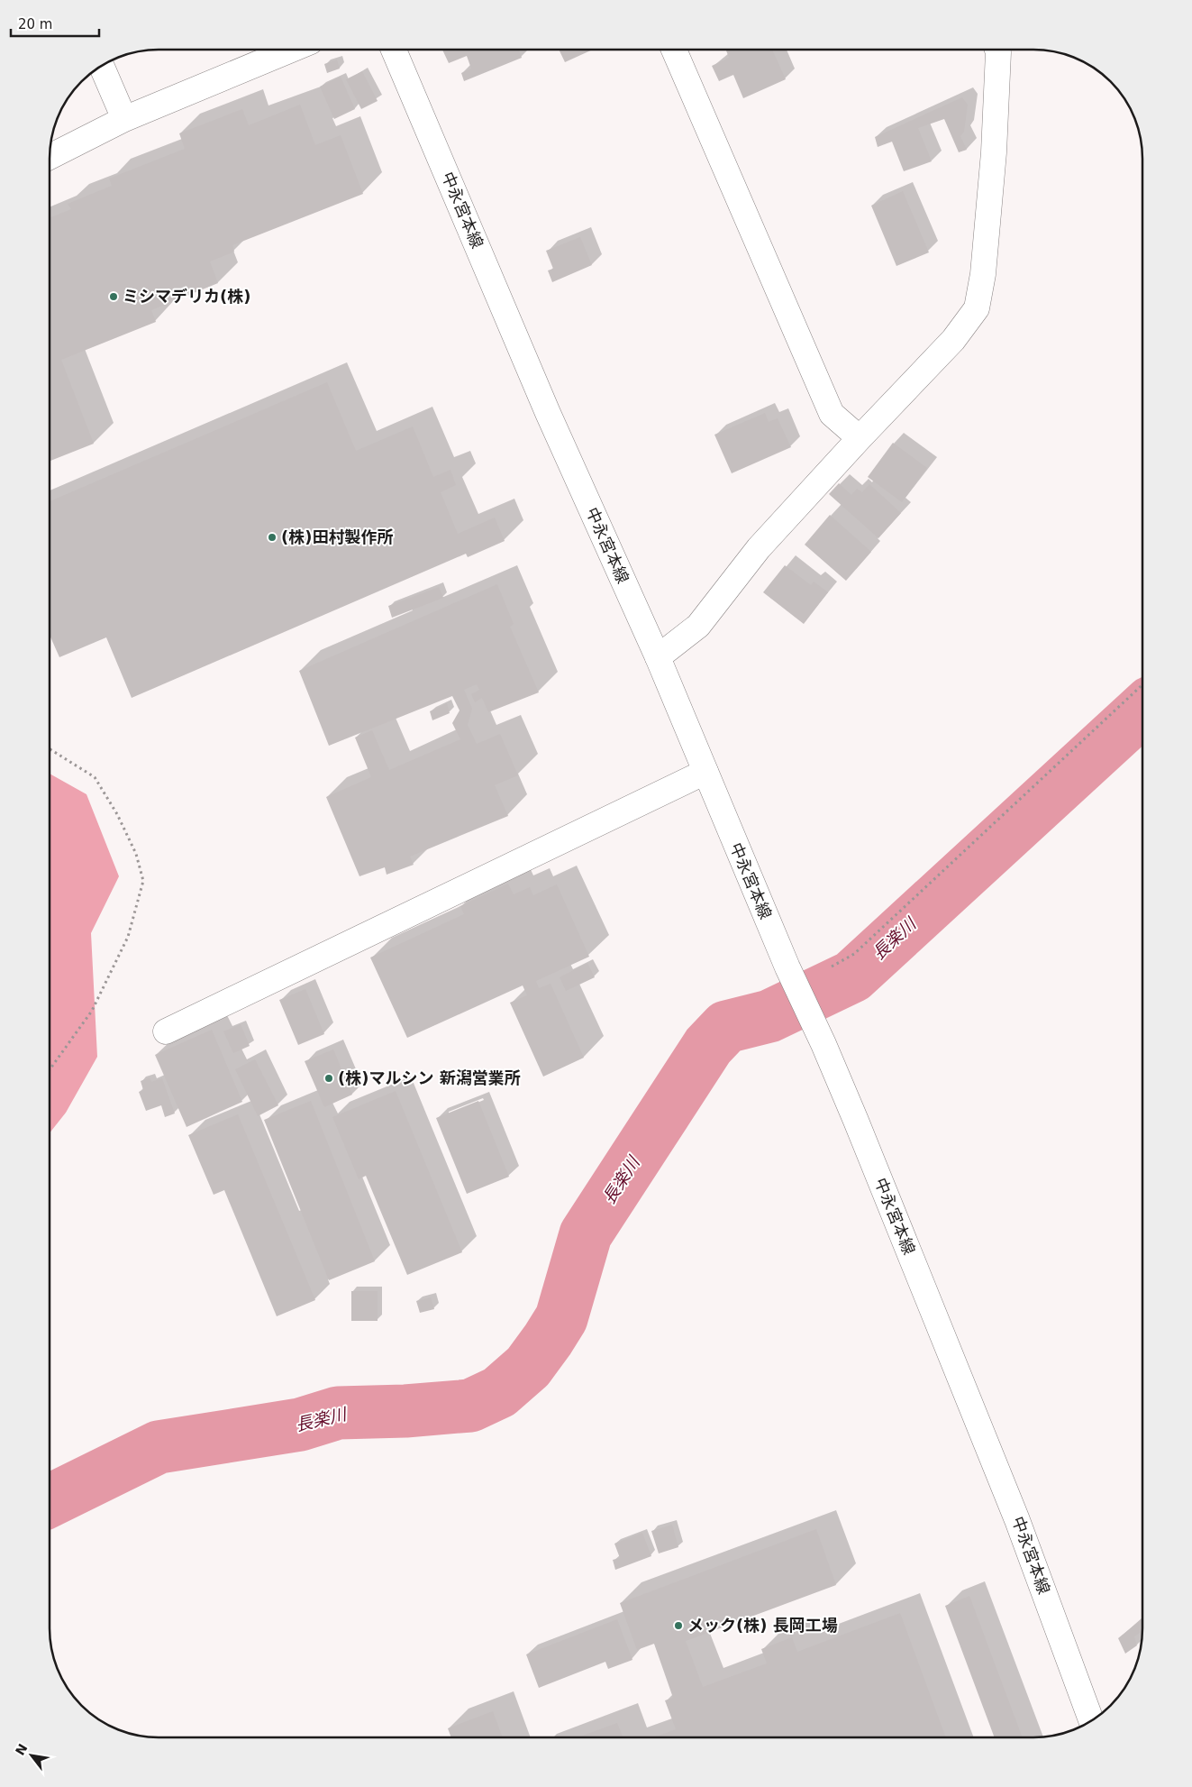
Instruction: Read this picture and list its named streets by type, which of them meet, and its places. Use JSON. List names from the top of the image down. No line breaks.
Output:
{"streets":{"street":["中永宮本線"]},"water":["長楽川"],"places":["ミシマデリカ(株)","(株)田村製作所","(株)マルシン 新潟営業所","メック(株) 長岡工場"],"scale_bar":"20 m","north":"top left"}
